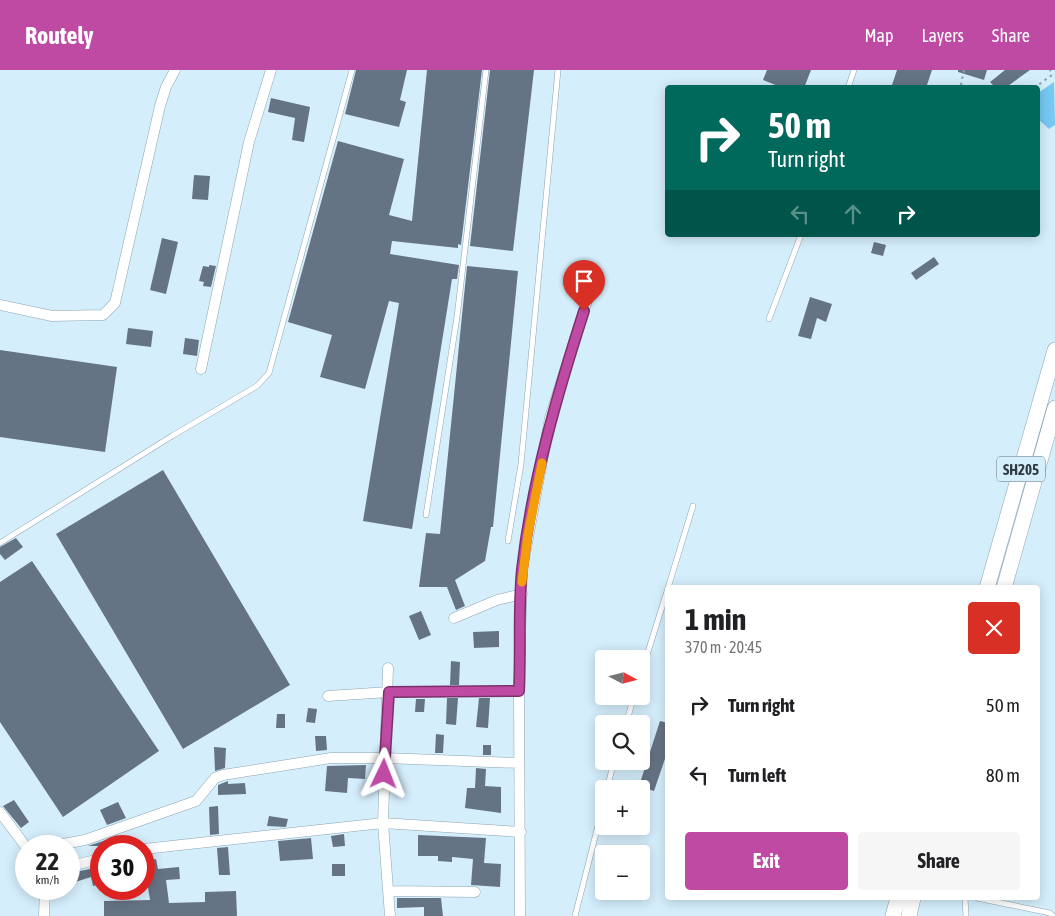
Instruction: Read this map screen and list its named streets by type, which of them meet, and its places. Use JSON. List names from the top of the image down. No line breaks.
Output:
{"streets":{"main road":["SH205"]},"north":"right","page":{"header":"Routely","nav":["Map","Layers","Share"],"turn":["50 m","Turn right"],"heading":["1 min","370 m · 20:45"],"map_buttons":["+","−"],"list":[{"name":"Turn right","value":"50 m"},{"name":"Turn left","value":"80 m"}],"buttons":["Exit","Share"],"speed":"22 km/h","limit":"30"}}
